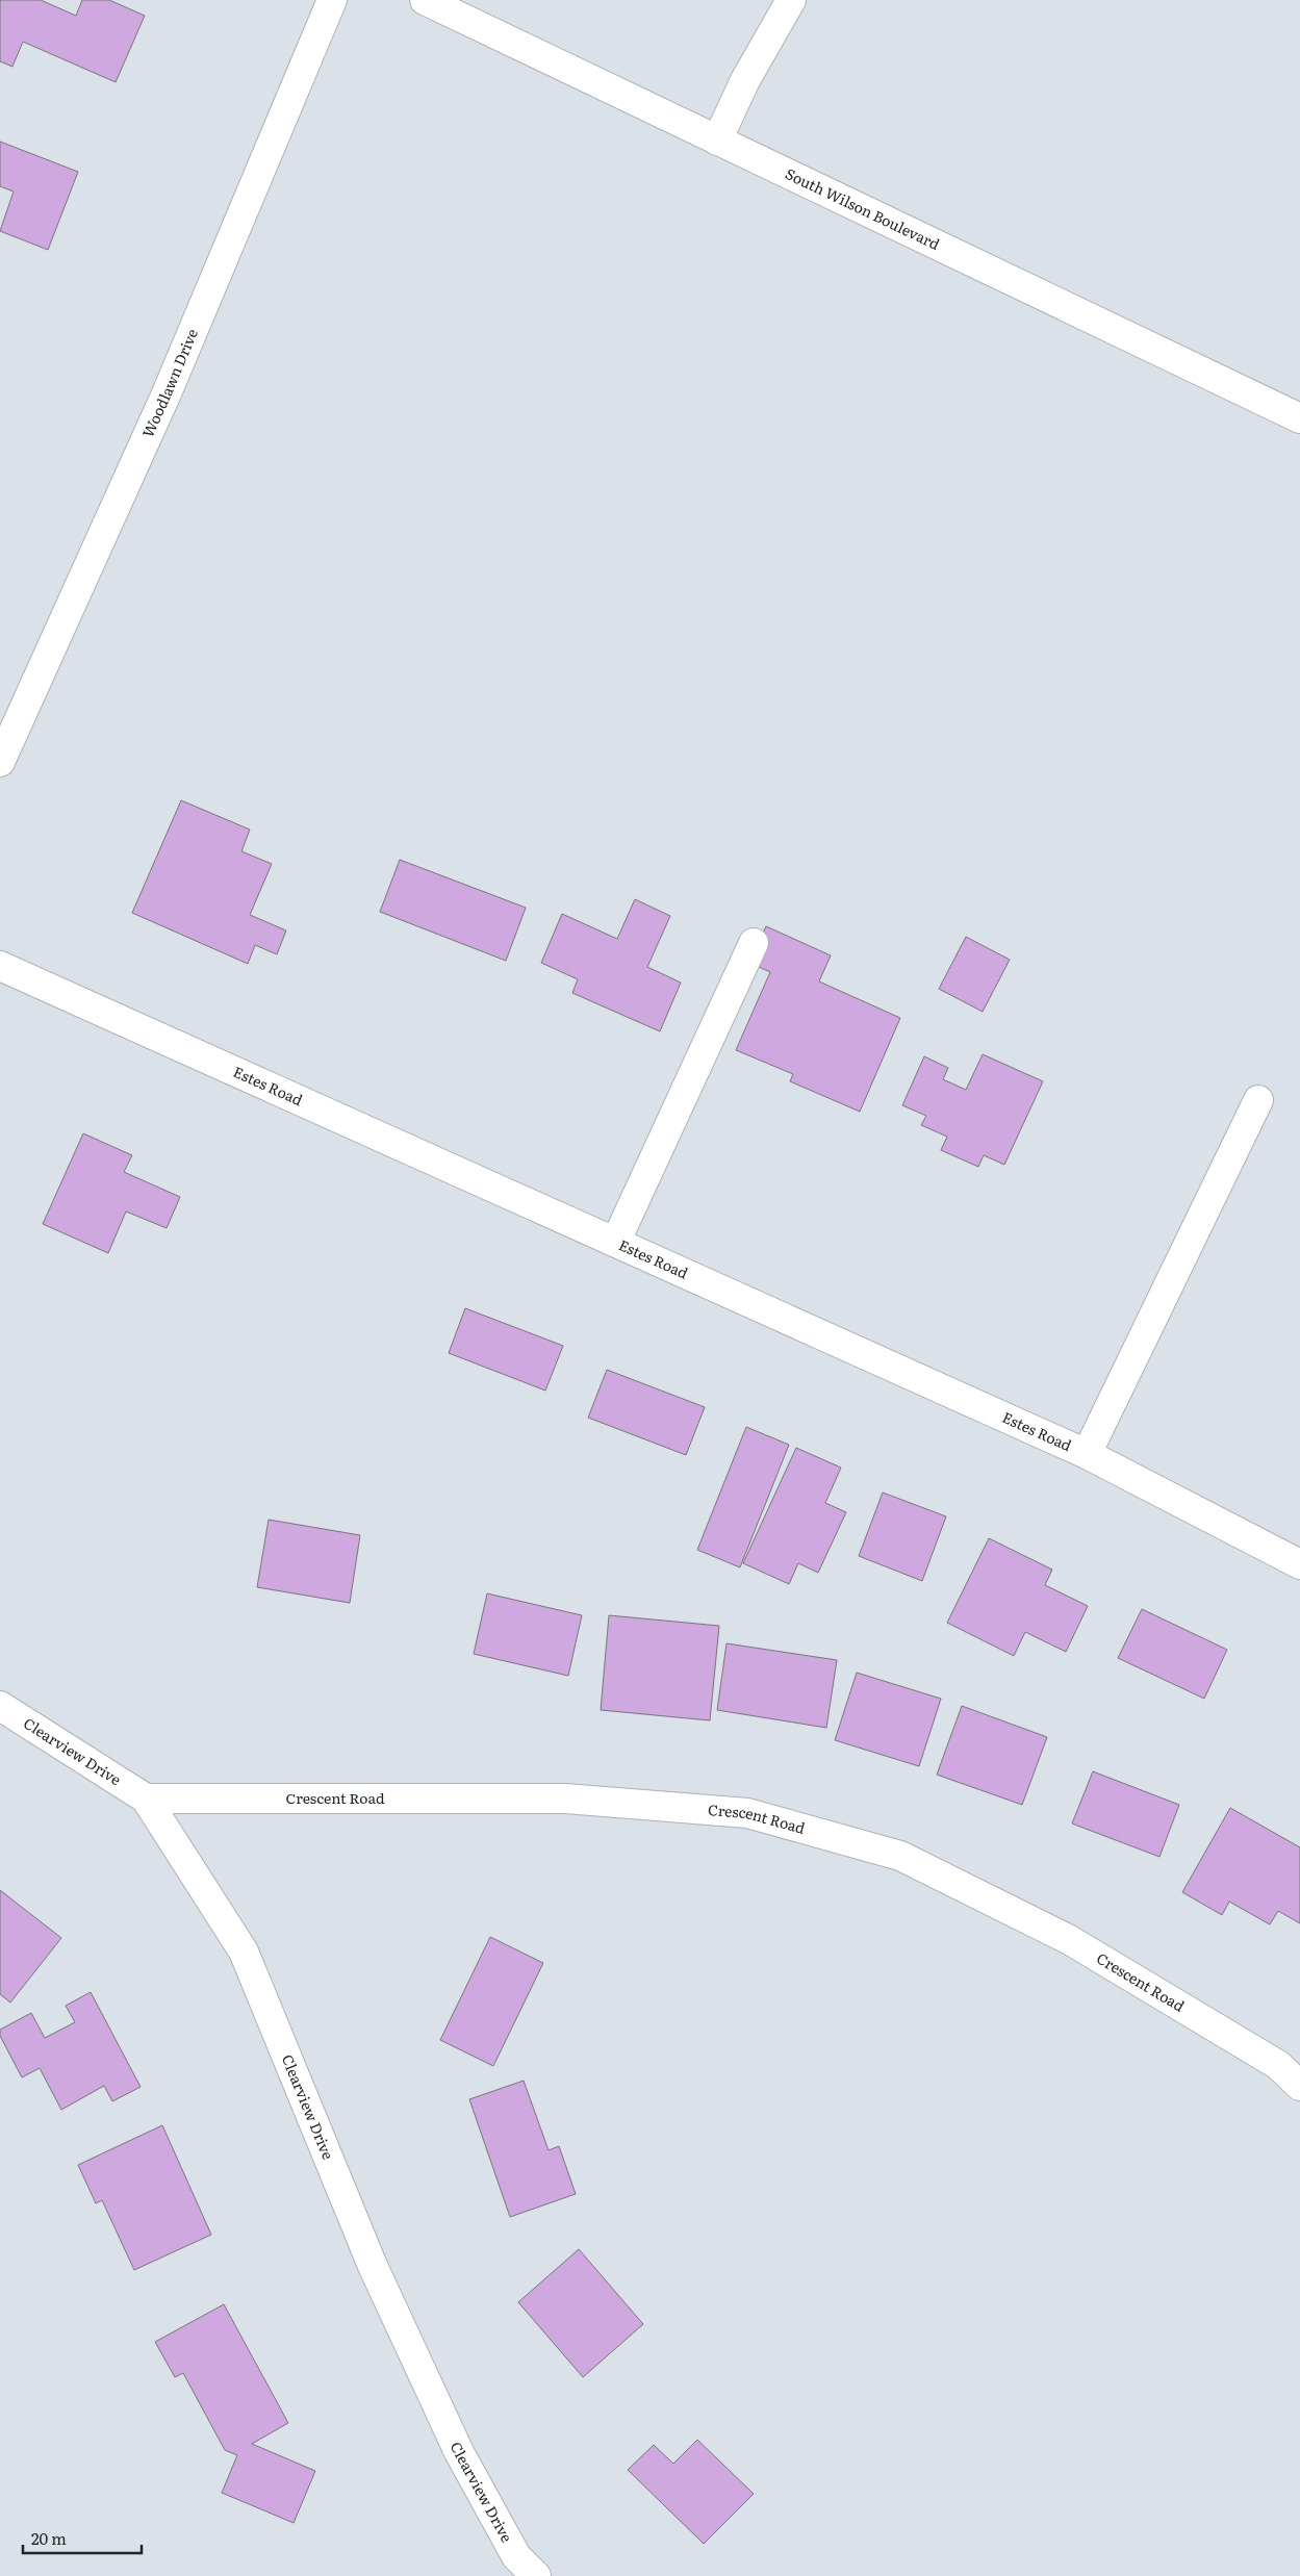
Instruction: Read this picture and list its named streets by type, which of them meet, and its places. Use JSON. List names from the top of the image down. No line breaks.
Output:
{"streets":{"street":["South Wilson Boulevard","Woodlawn Drive","Estes Road","Clearview Drive","Crescent Road"]},"crossings":[["Clearview Drive","Crescent Road"]],"scale_bar":"20 m"}
